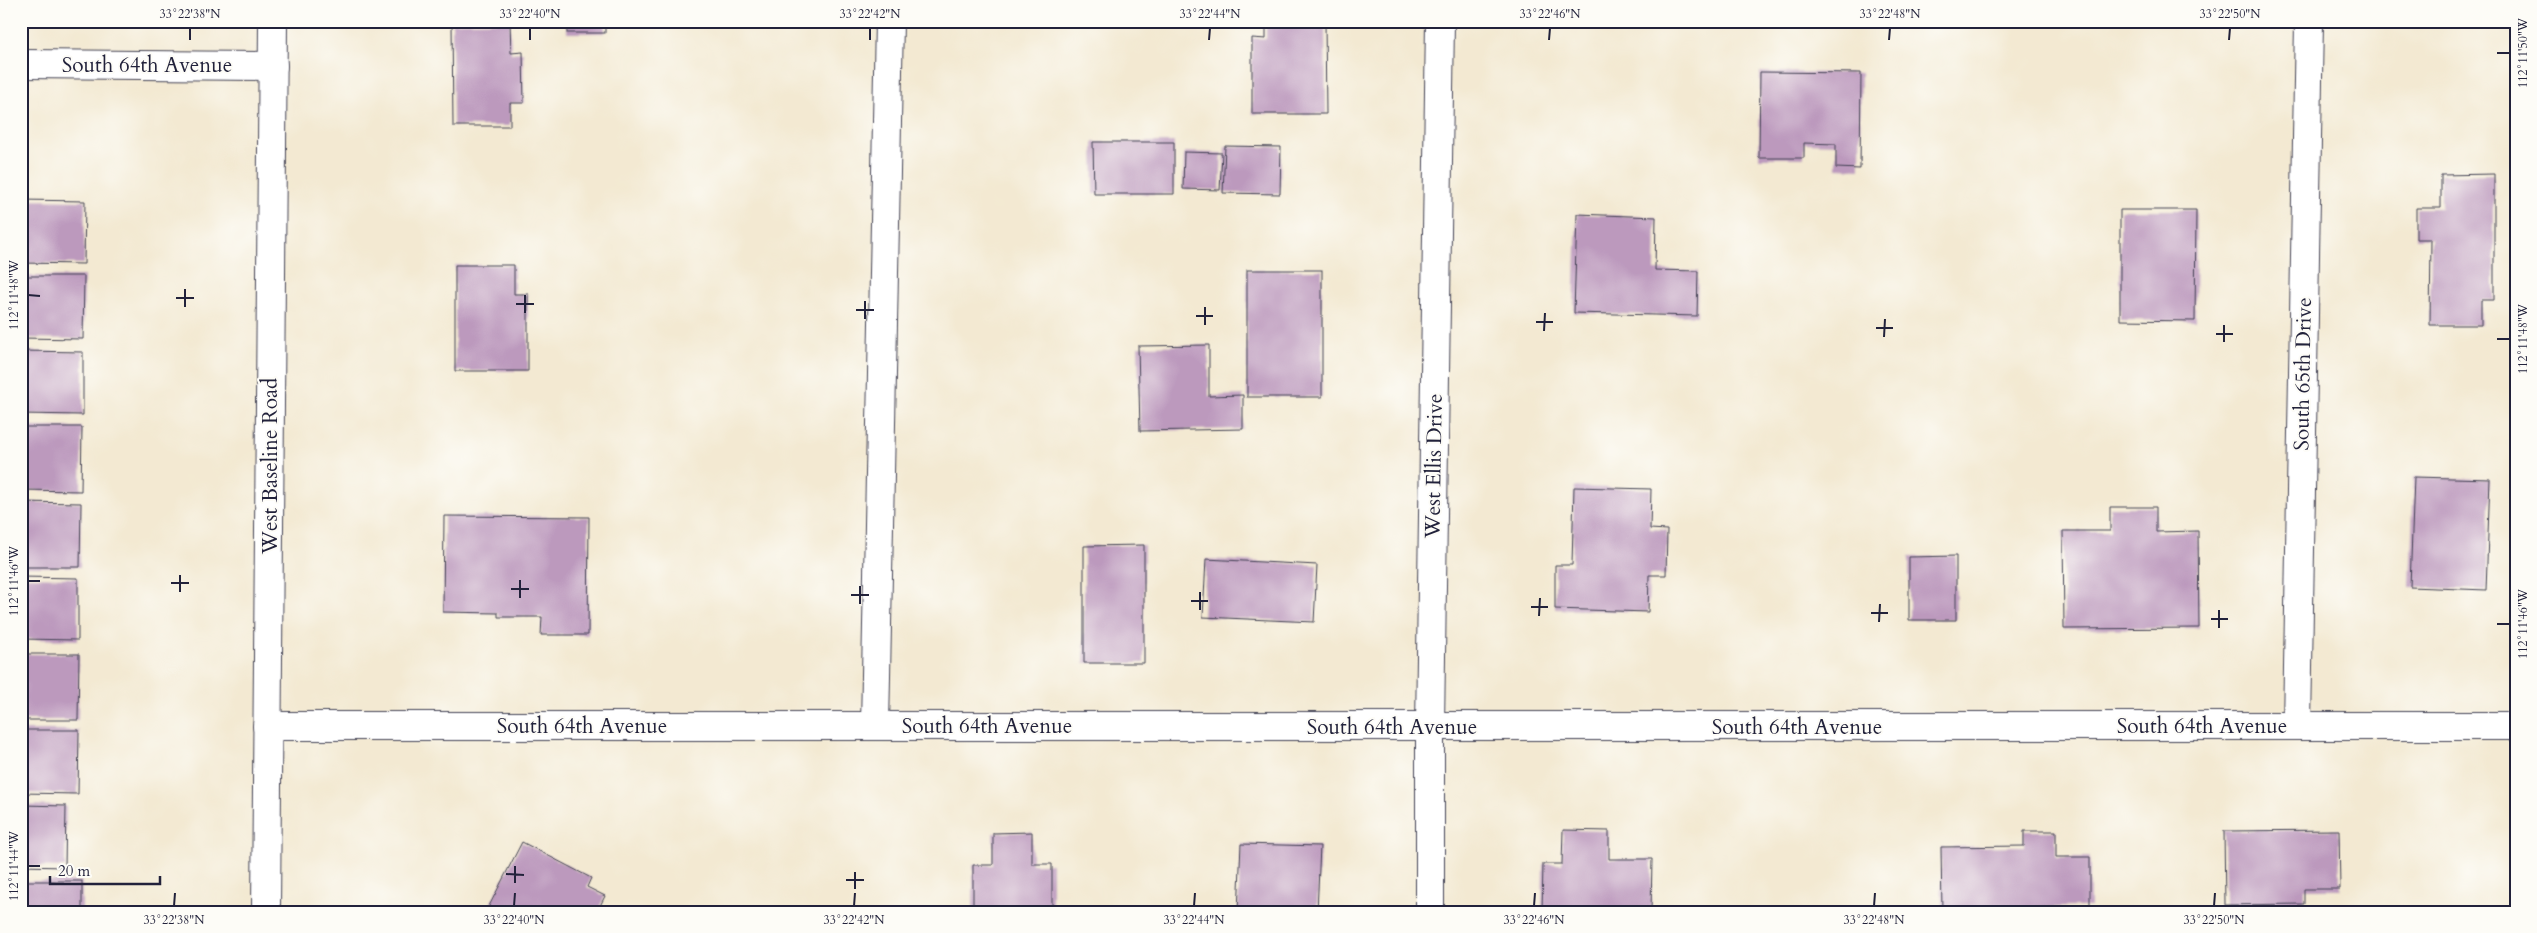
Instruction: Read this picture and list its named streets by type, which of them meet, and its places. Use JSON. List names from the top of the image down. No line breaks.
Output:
{"streets":{"street":["South 64th Avenue","South 65th Drive","West Baseline Road","West Ellis Drive"]},"crossings":[["South 64th Avenue","South 65th Drive"],["South 64th Avenue","West Baseline Road"],["South 64th Avenue","West Ellis Drive"]],"scale_bar":"20 m","coordinates":["33°22'38\"N","33°22'40\"N","33°22'42\"N","33°22'44\"N","33°22'46\"N","33°22'48\"N","33°22'50\"N","112°11'50\"W","112°11'48\"W","112°11'46\"W","112°11'44\"W"]}
